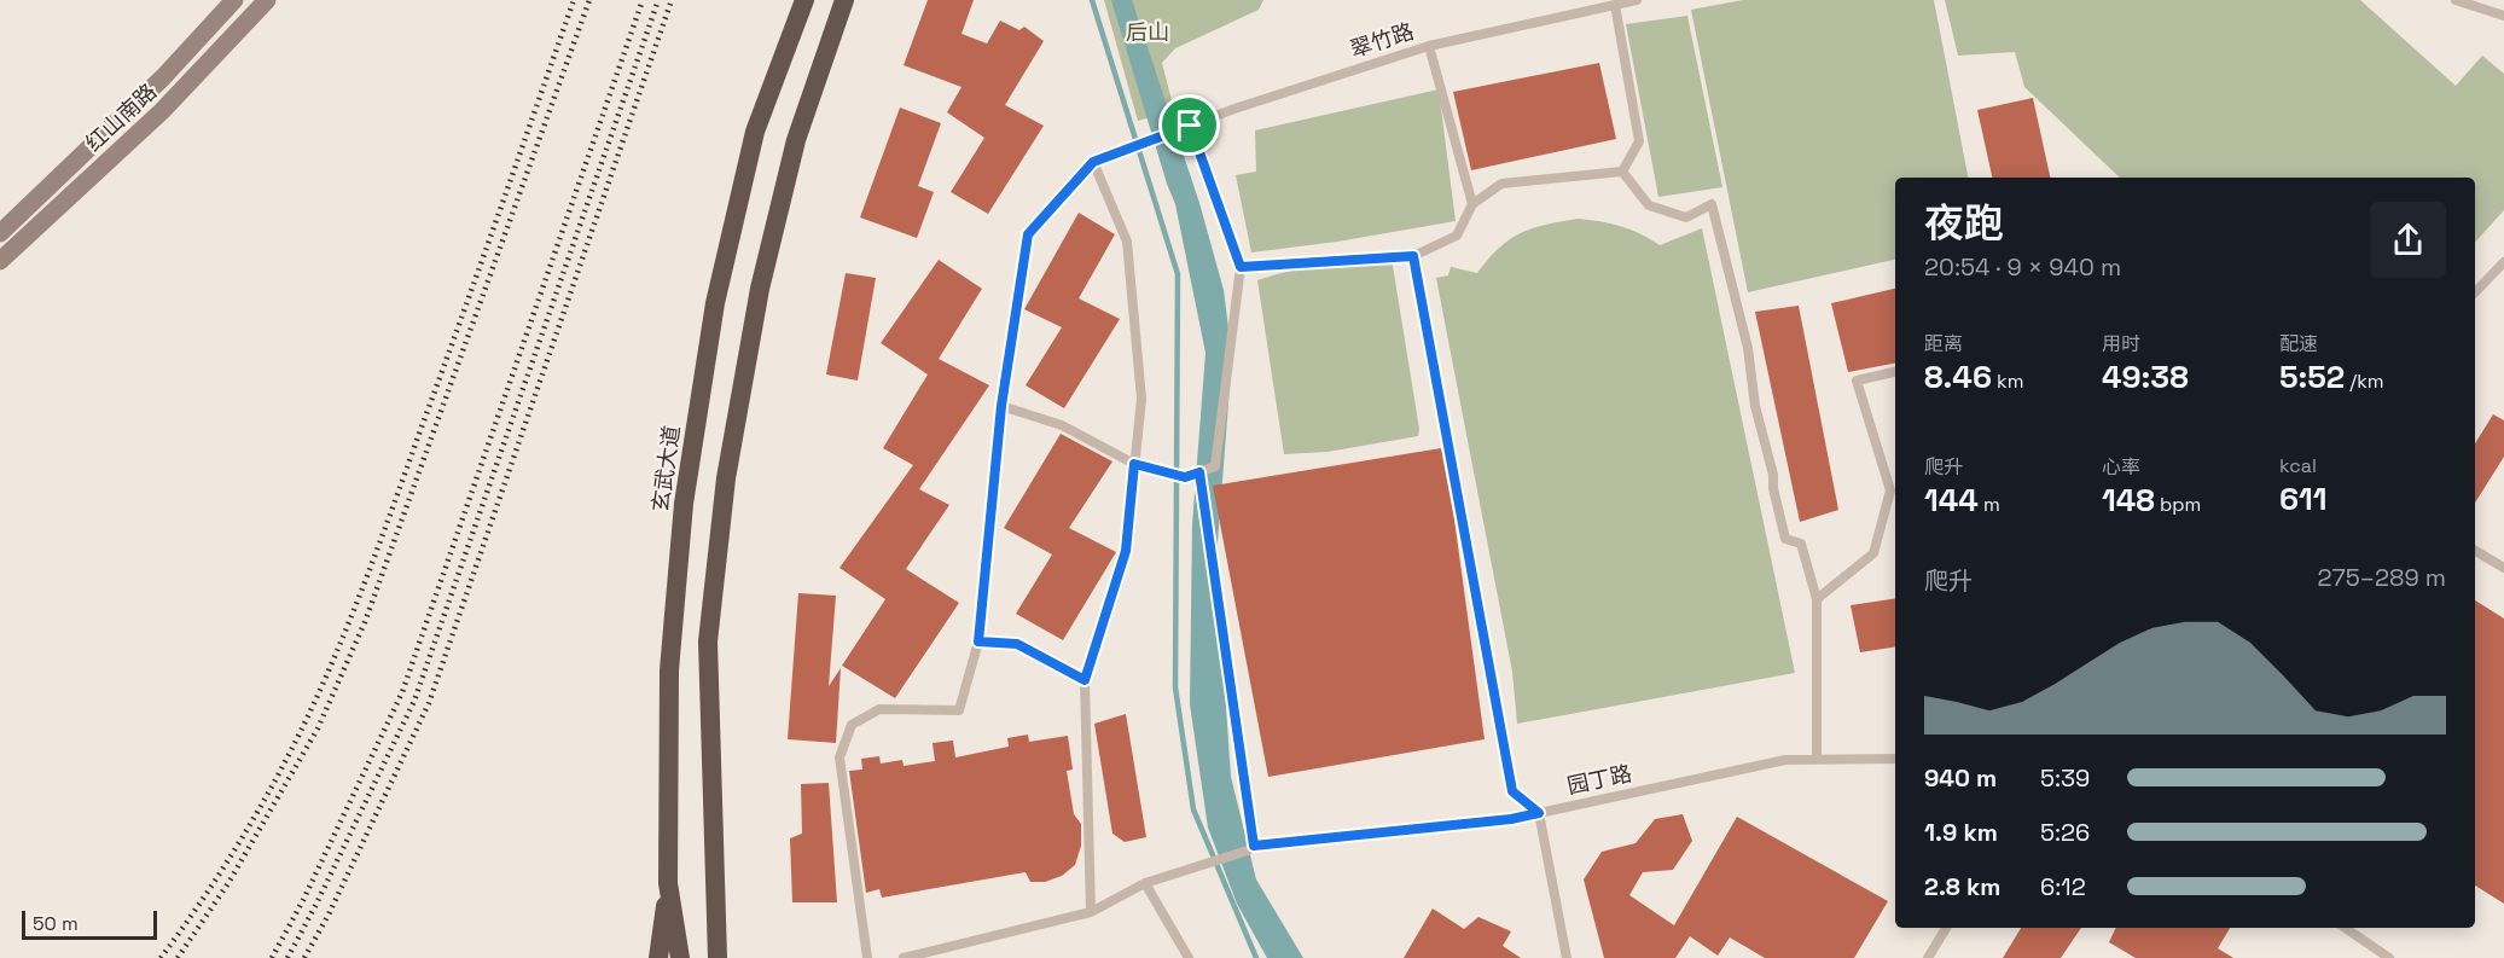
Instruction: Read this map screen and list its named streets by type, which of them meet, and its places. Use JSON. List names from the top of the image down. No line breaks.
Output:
{"streets":{"highway":["玄武大道"],"main road":["红山南路"],"lane":["翠竹路","园丁路"]},"parks":["后山"],"scale_bar":"50 m","page":{"heading":["夜跑","20:54 · 9 × 940 m"],"stats":[["距离","8.46 km"],["用时","49:38"],["配速","5:52 /km"],["爬升","144 m"],["心率","148 bpm"],["kcal","611"]],"chart":["爬升","275–289 m"],"list":[{"name":"940 m","note":"5:39"},{"name":"1.9 km","note":"5:26"},{"name":"2.8 km","note":"6:12"}],"scale":"50 m"}}
